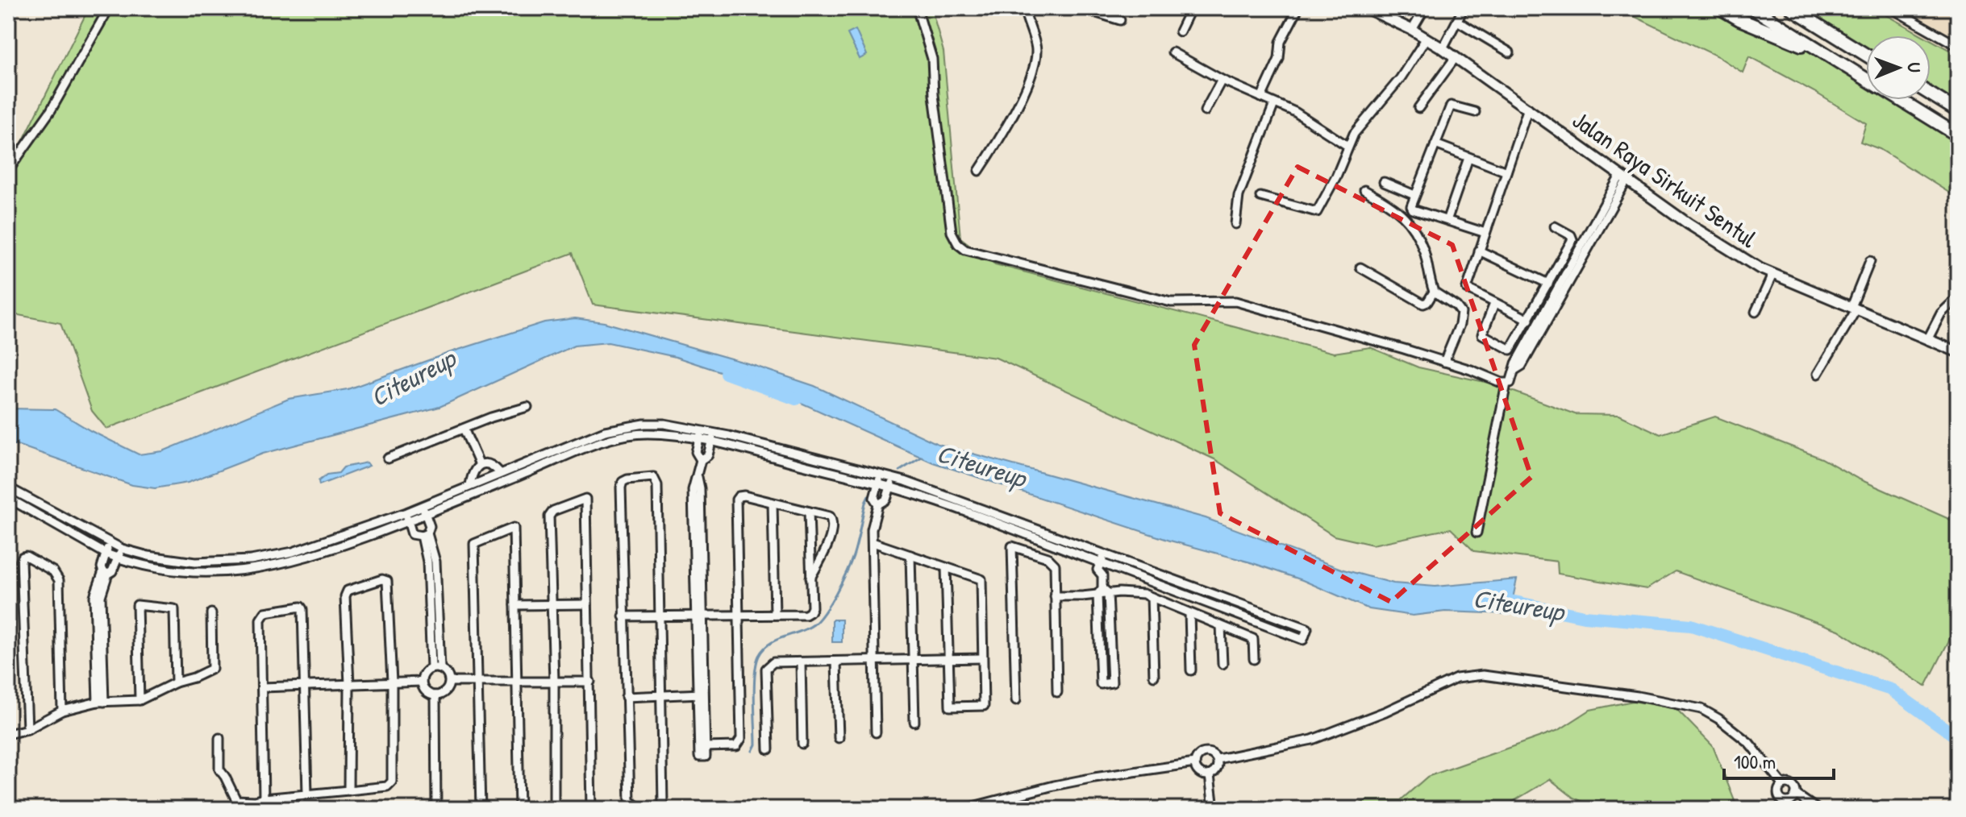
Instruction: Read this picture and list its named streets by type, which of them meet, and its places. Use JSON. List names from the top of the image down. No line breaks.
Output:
{"streets":{"main road":["Jalan Raya Sirkuit Sentul"]},"water":["Citeureup"],"scale_bar":"100 m","north":"right"}
